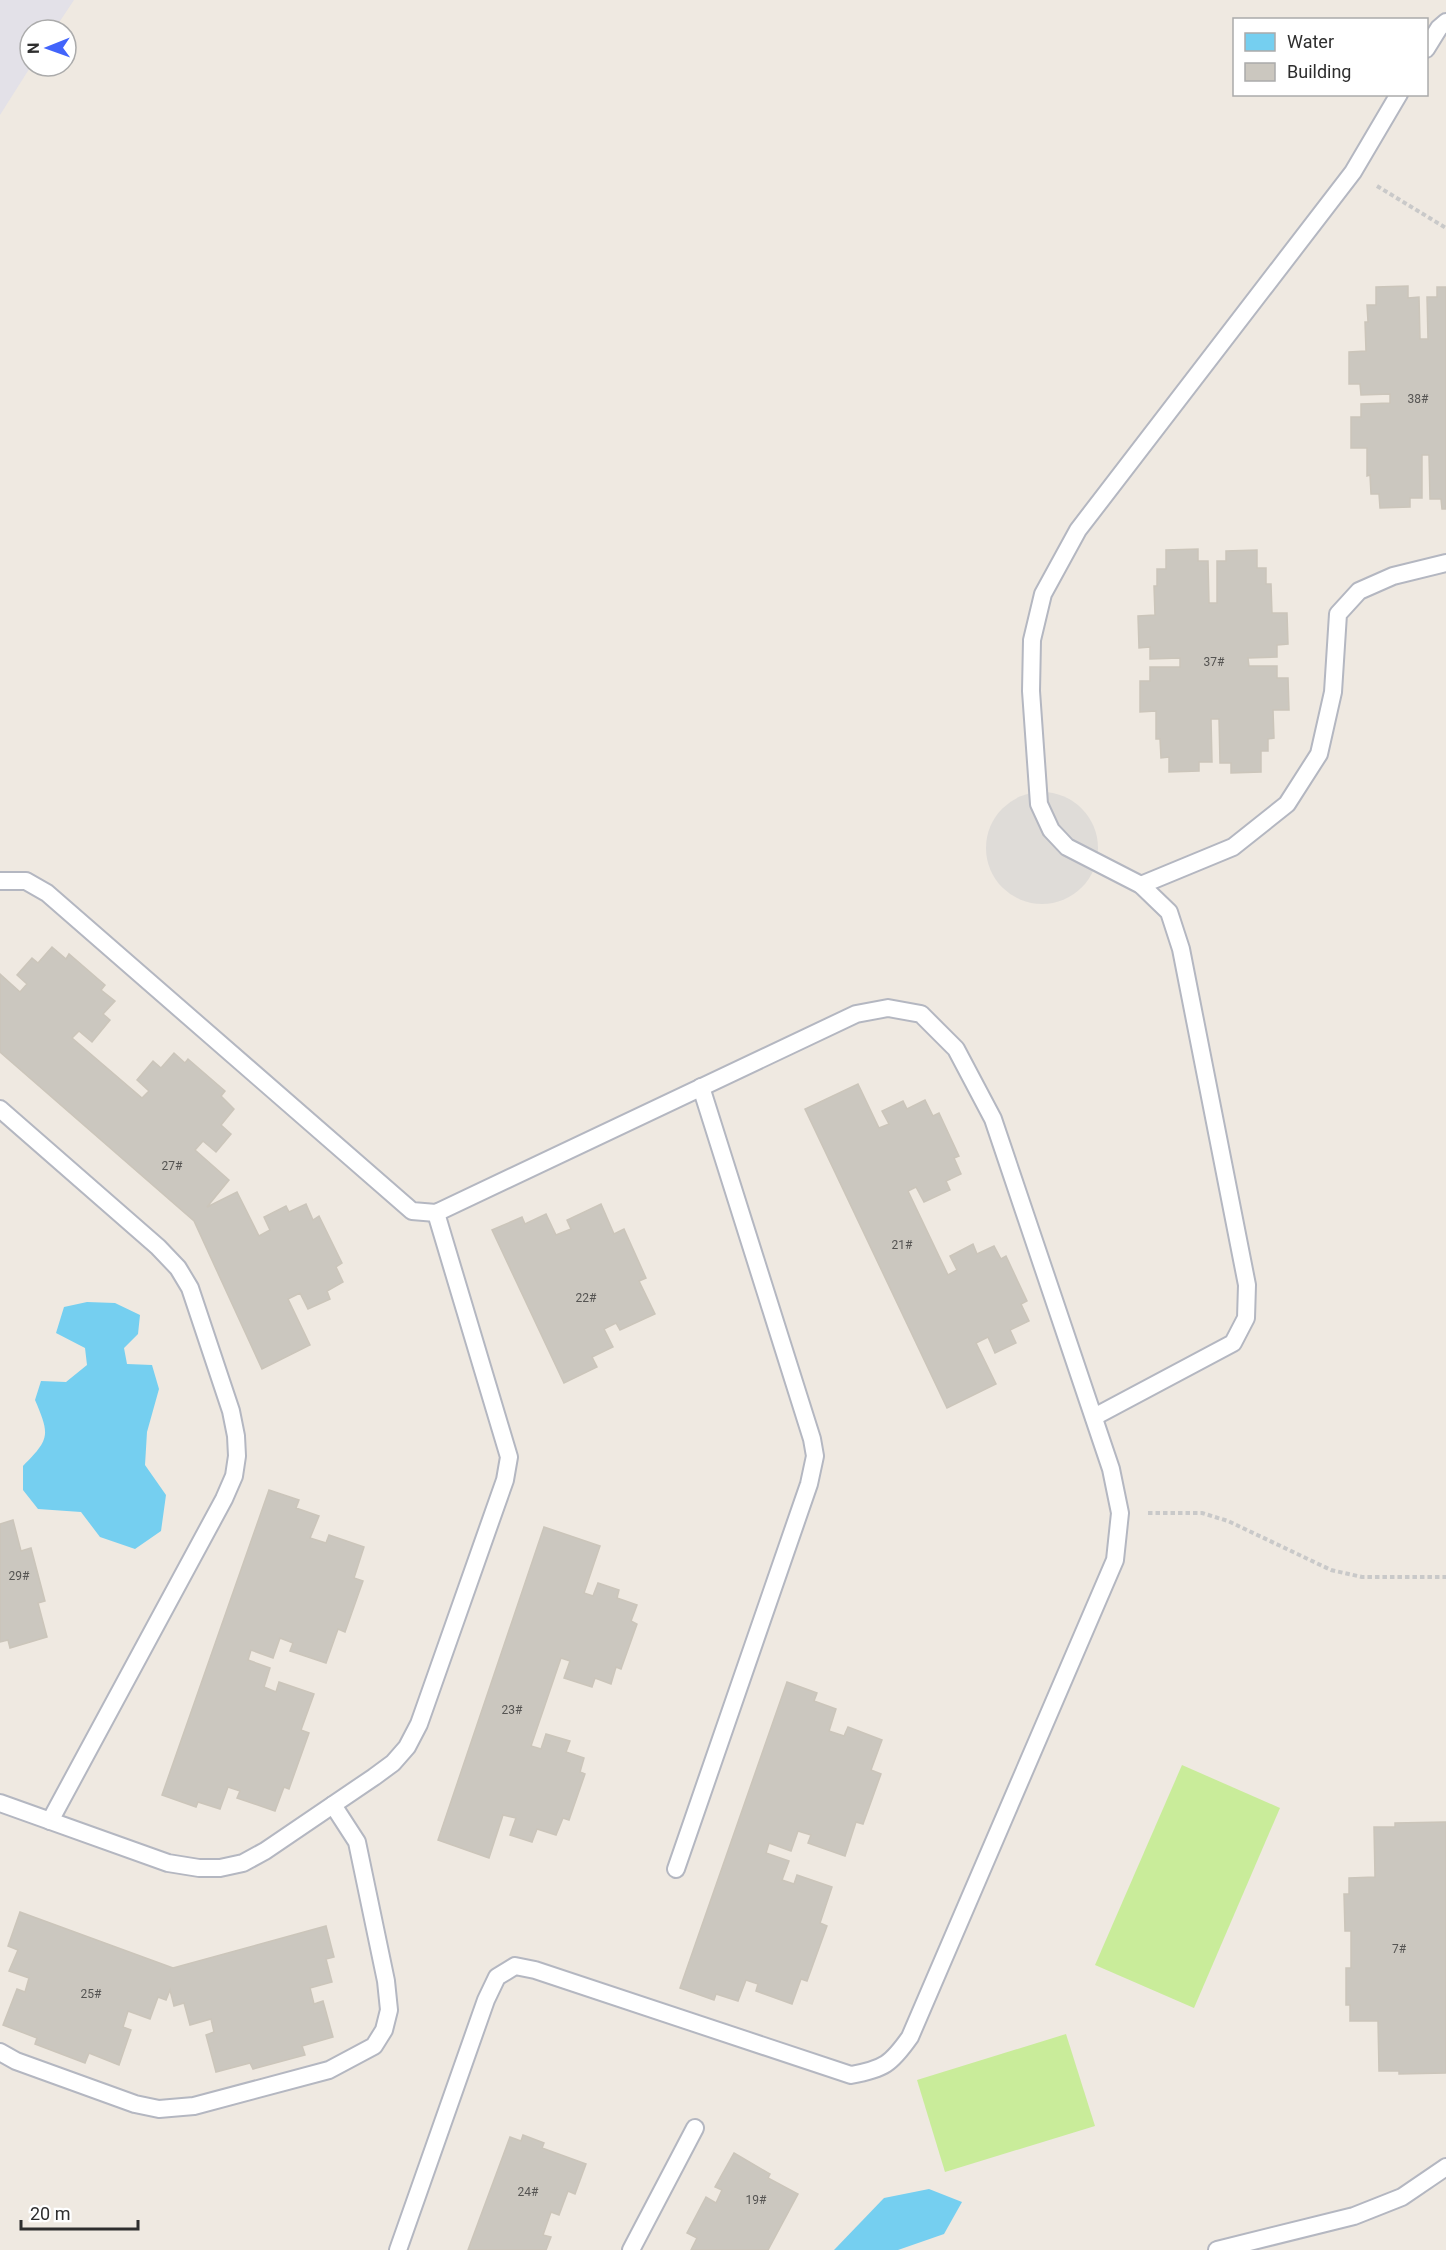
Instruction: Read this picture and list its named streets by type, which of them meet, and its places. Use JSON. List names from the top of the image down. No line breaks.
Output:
{"house_numbers":["38#","37#","27#","21#","22#","29#","23#","7#","25#","24#","19#"],"legend":["Water","Building"],"scale_bar":"20 m","north":"left"}
